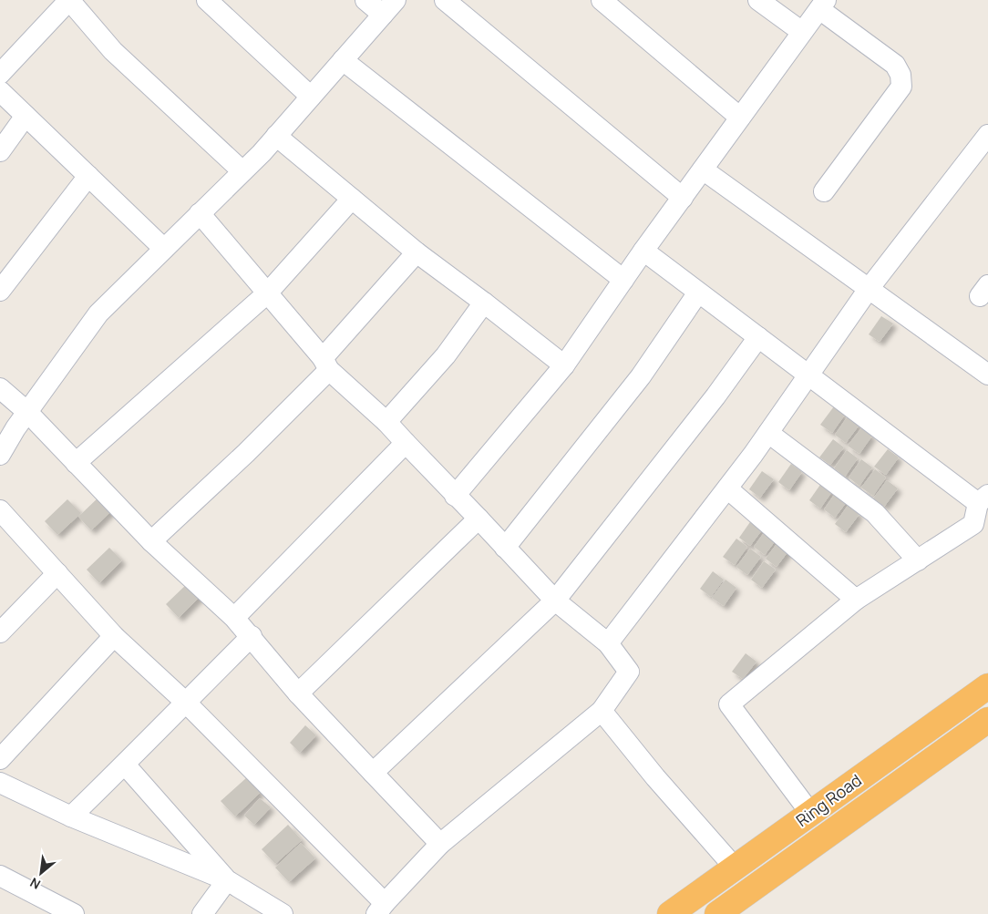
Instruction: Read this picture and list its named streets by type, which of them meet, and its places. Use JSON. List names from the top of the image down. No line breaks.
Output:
{"streets":{"highway":["Ring Road"]},"north":"bottom left"}
